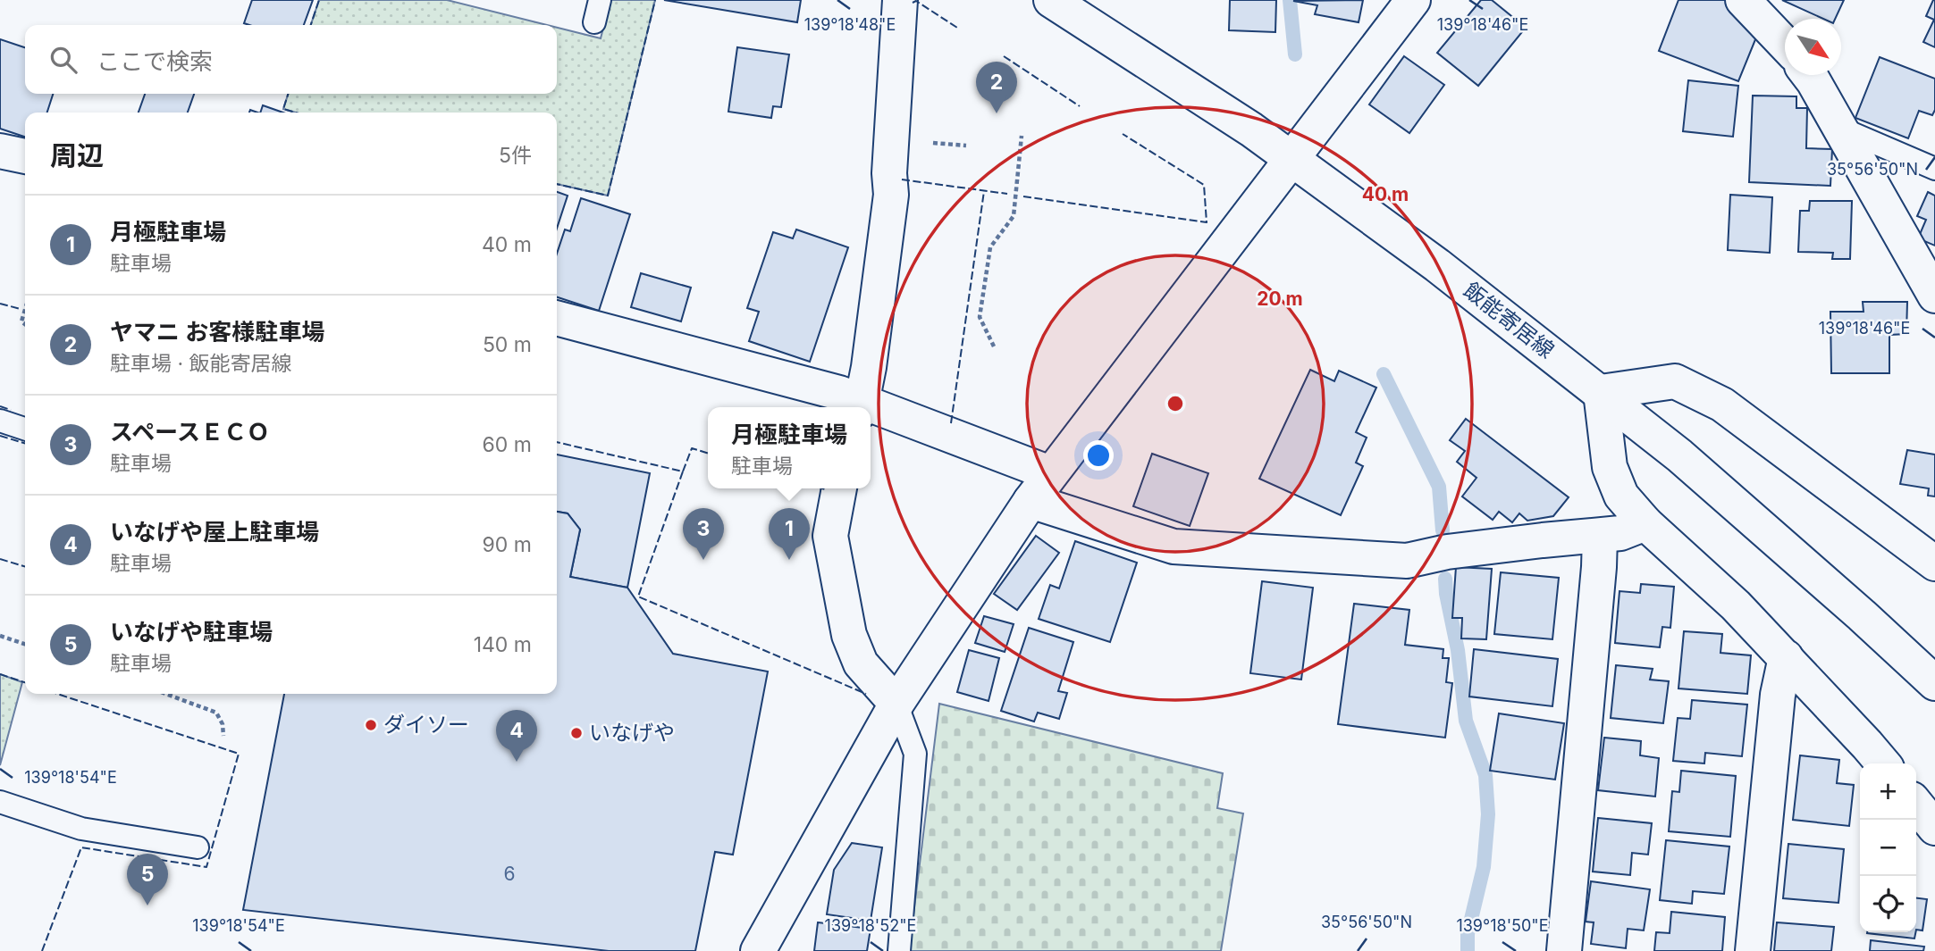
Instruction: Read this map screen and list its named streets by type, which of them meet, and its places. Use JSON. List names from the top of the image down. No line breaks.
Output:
{"streets":{"street":["飯能寄居線"]},"places":["ダイソー","いなげや"],"house_numbers":["6"],"north":"bottom right","page":{"search":"ここで検索","pins":["2","1","3","4","5"],"heading":["周辺","5件"],"list":[{"mark":"1","name":"月極駐車場","note":"駐車場","value":"40 m"},{"mark":"2","name":"ヤマニ お客様駐車場","note":"駐車場 · 飯能寄居線","value":"50 m"},{"mark":"3","name":"スペースＥＣＯ","note":"駐車場","value":"60 m"},{"mark":"4","name":"いなげや屋上駐車場","note":"駐車場","value":"90 m"},{"mark":"5","name":"いなげや駐車場","note":"駐車場","value":"140 m"}],"popup":["月極駐車場","駐車場"],"map_buttons":["+","−"]},"coordinates":["139°18'48\"E","139°18'46\"E","35°56'50\"N","139°18'54\"E","139°18'52\"E","139°18'50\"E"],"rings":["40 m","20 m"]}
